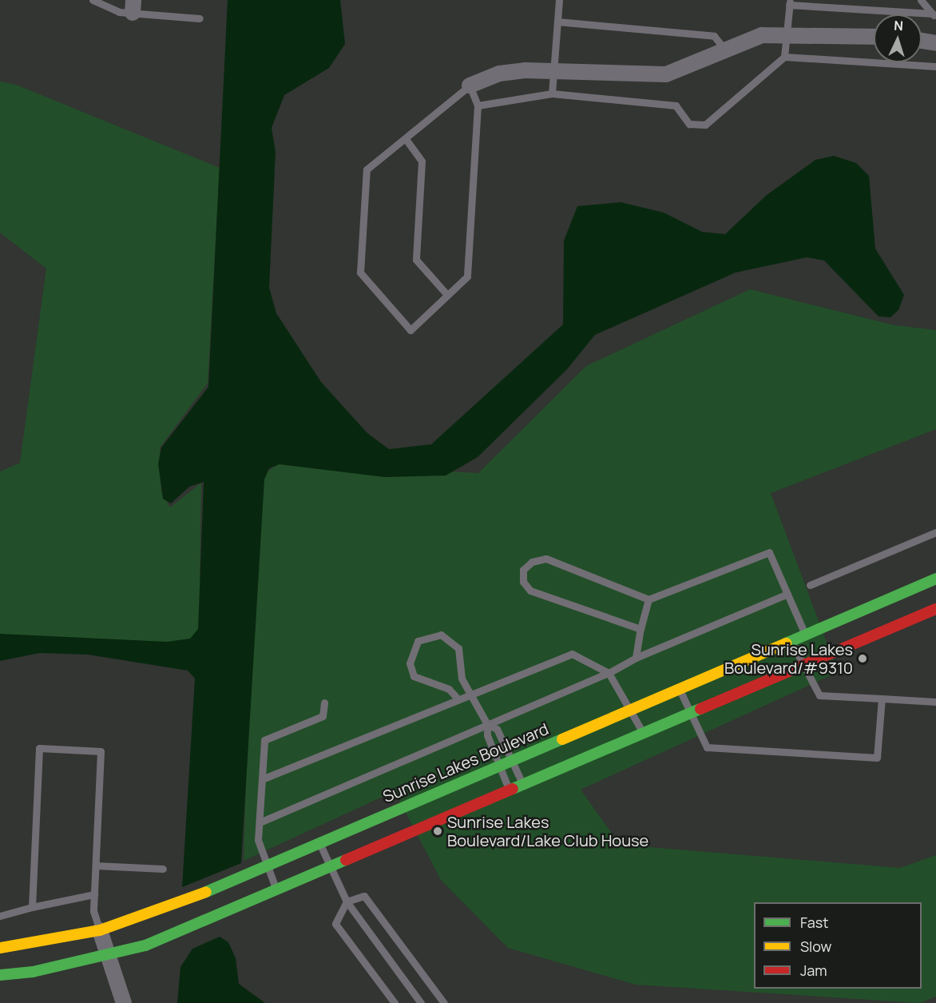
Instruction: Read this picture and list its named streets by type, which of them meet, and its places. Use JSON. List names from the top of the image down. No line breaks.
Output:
{"streets":{"street":["Sunrise Lakes Boulevard"]},"places":["Sunrise Lakes Boulevard/#9310","Sunrise Lakes Boulevard/Lake Club House"],"legend":["Fast","Slow","Jam"],"north":"top"}
